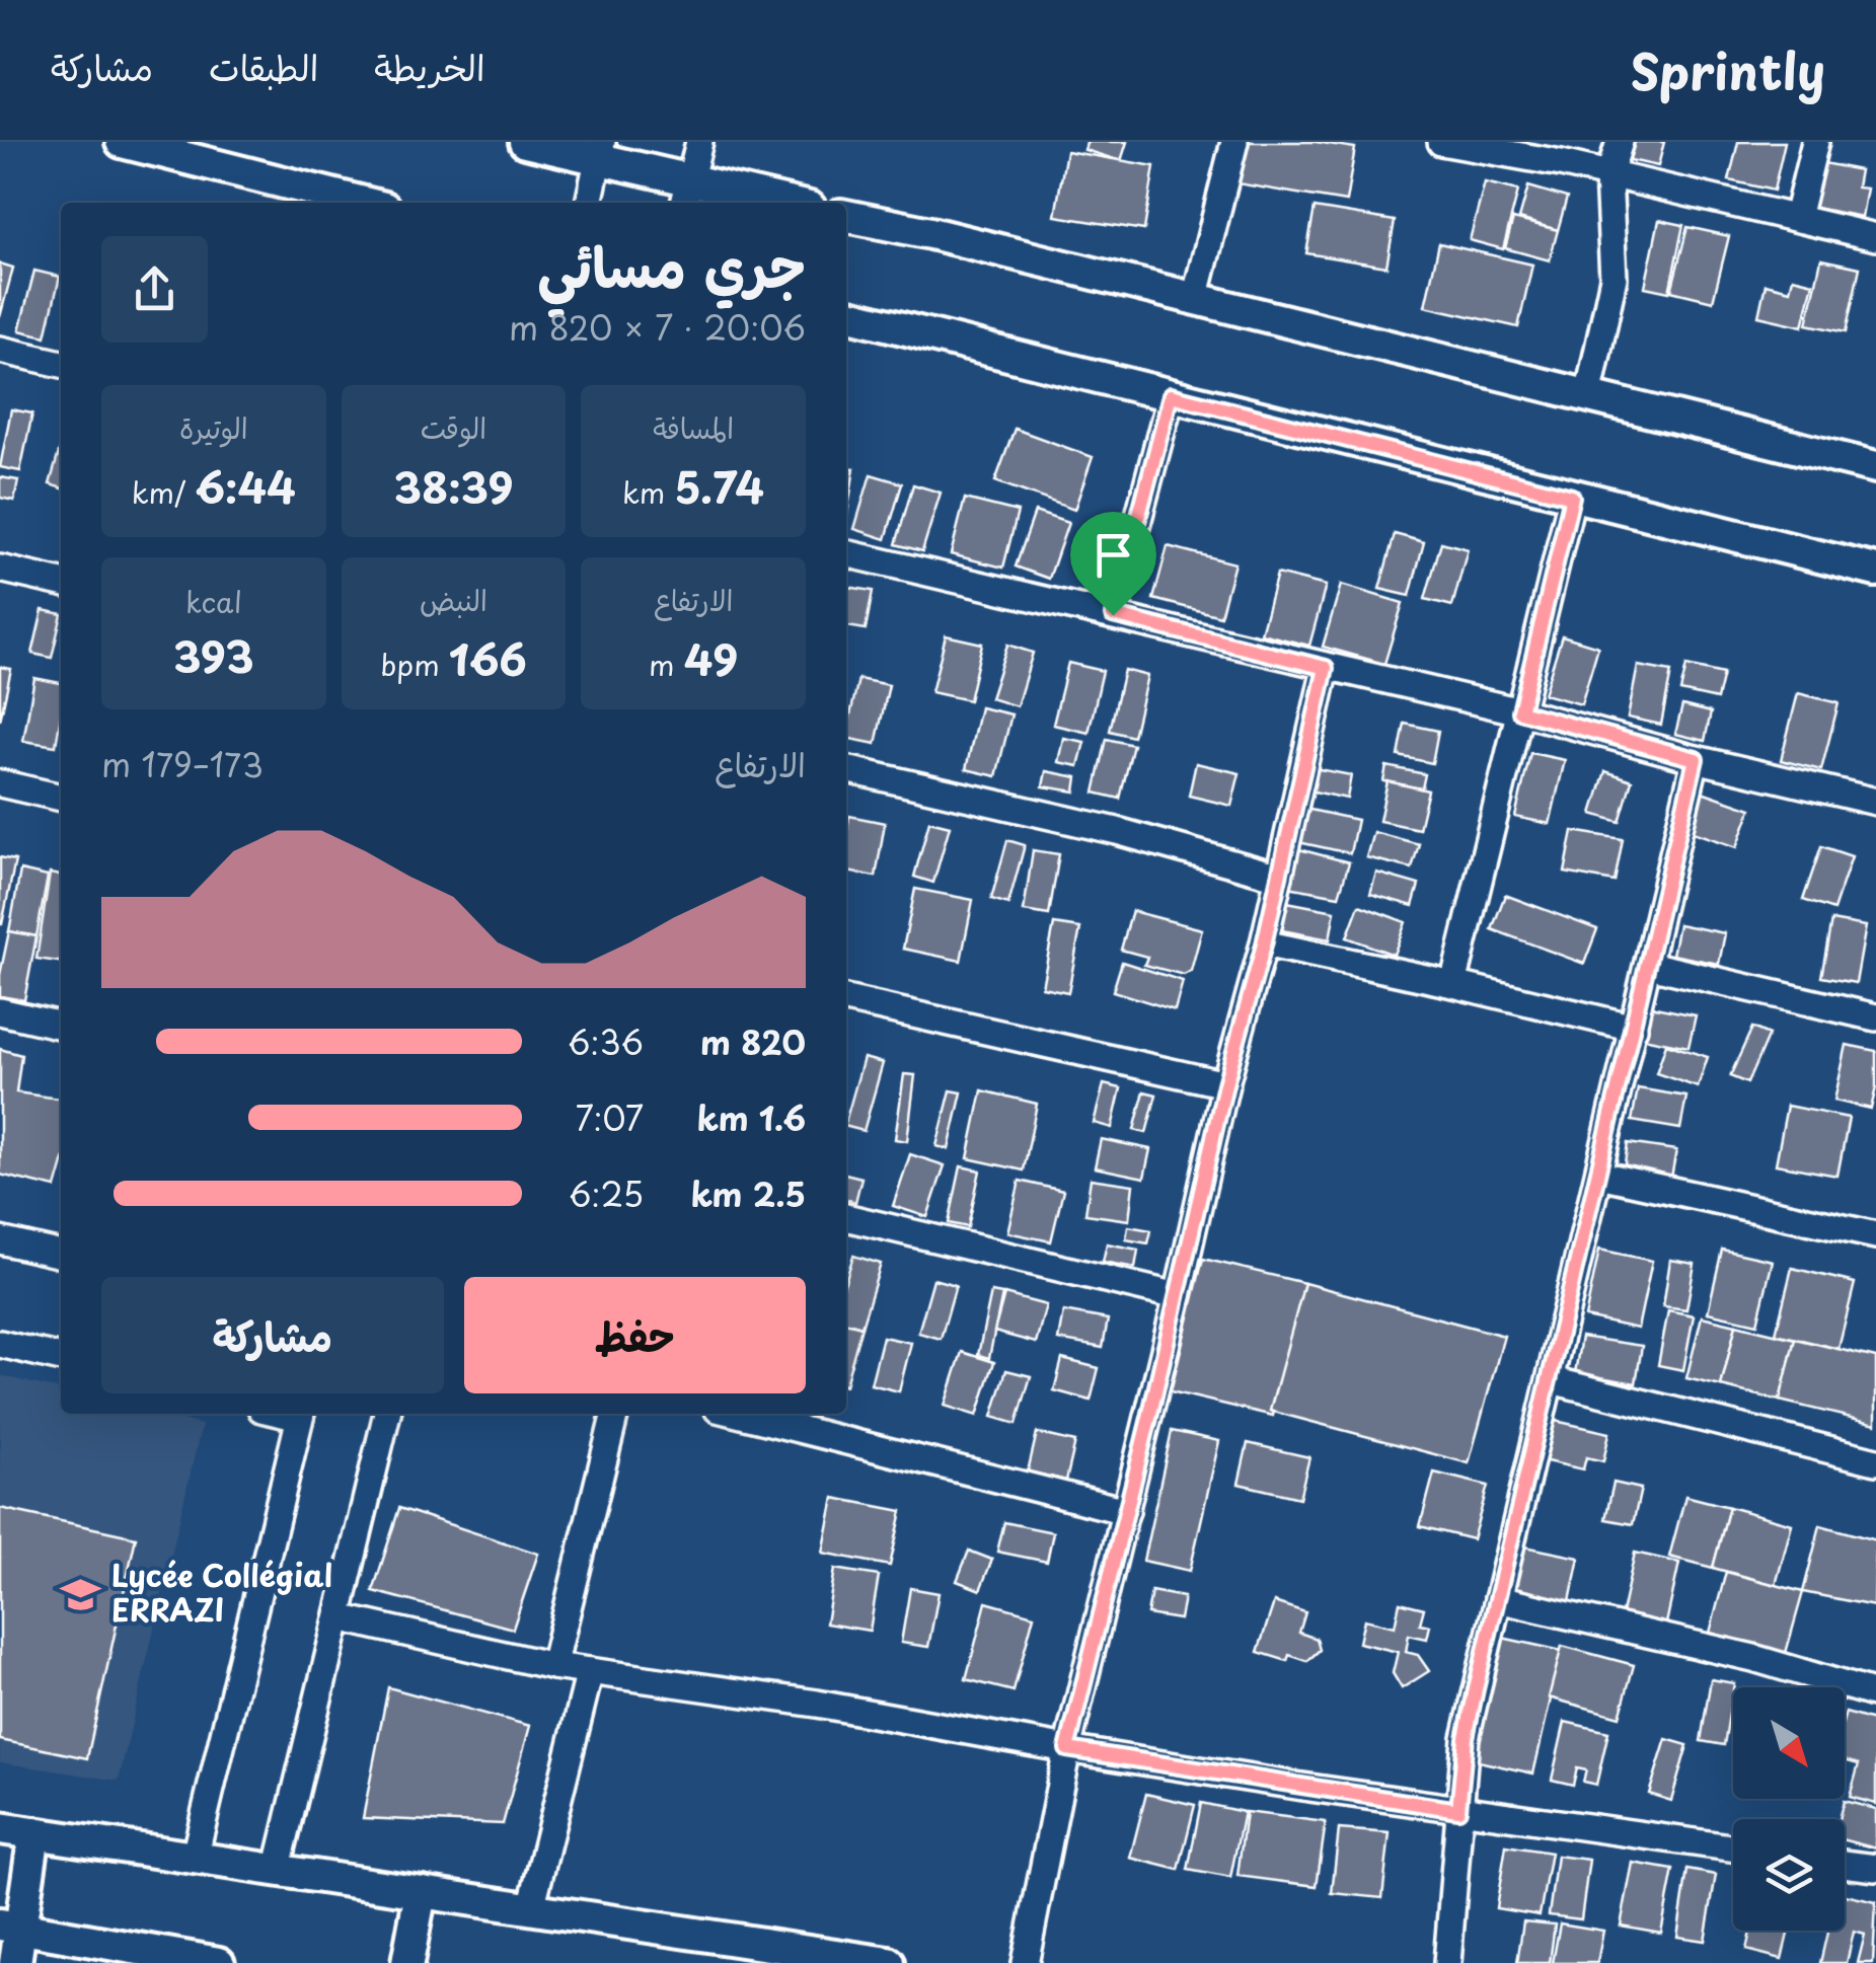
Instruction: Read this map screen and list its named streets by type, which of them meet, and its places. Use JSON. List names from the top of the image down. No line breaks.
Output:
{"places":{"school or university":["Lycée Collégial ERRAZI"]},"north":"bottom right","page":{"header":"Sprintly","nav":["الخريطة","الطبقات","مشاركة"],"heading":["جري مسائي","20:06 · 7 × 820 m"],"stats":[["المسافة","5.74 km"],["الوقت","38:39"],["الوتيرة","6:44 /km"],["الارتفاع","49 m"],["النبض","166 bpm"],["kcal","393"]],"chart":["الارتفاع","173–179 m"],"list":[{"name":"820 m","note":"6:36"},{"name":"1.6 km","note":"7:07"},{"name":"2.5 km","note":"6:25"}],"buttons":["حفظ","مشاركة"]}}
